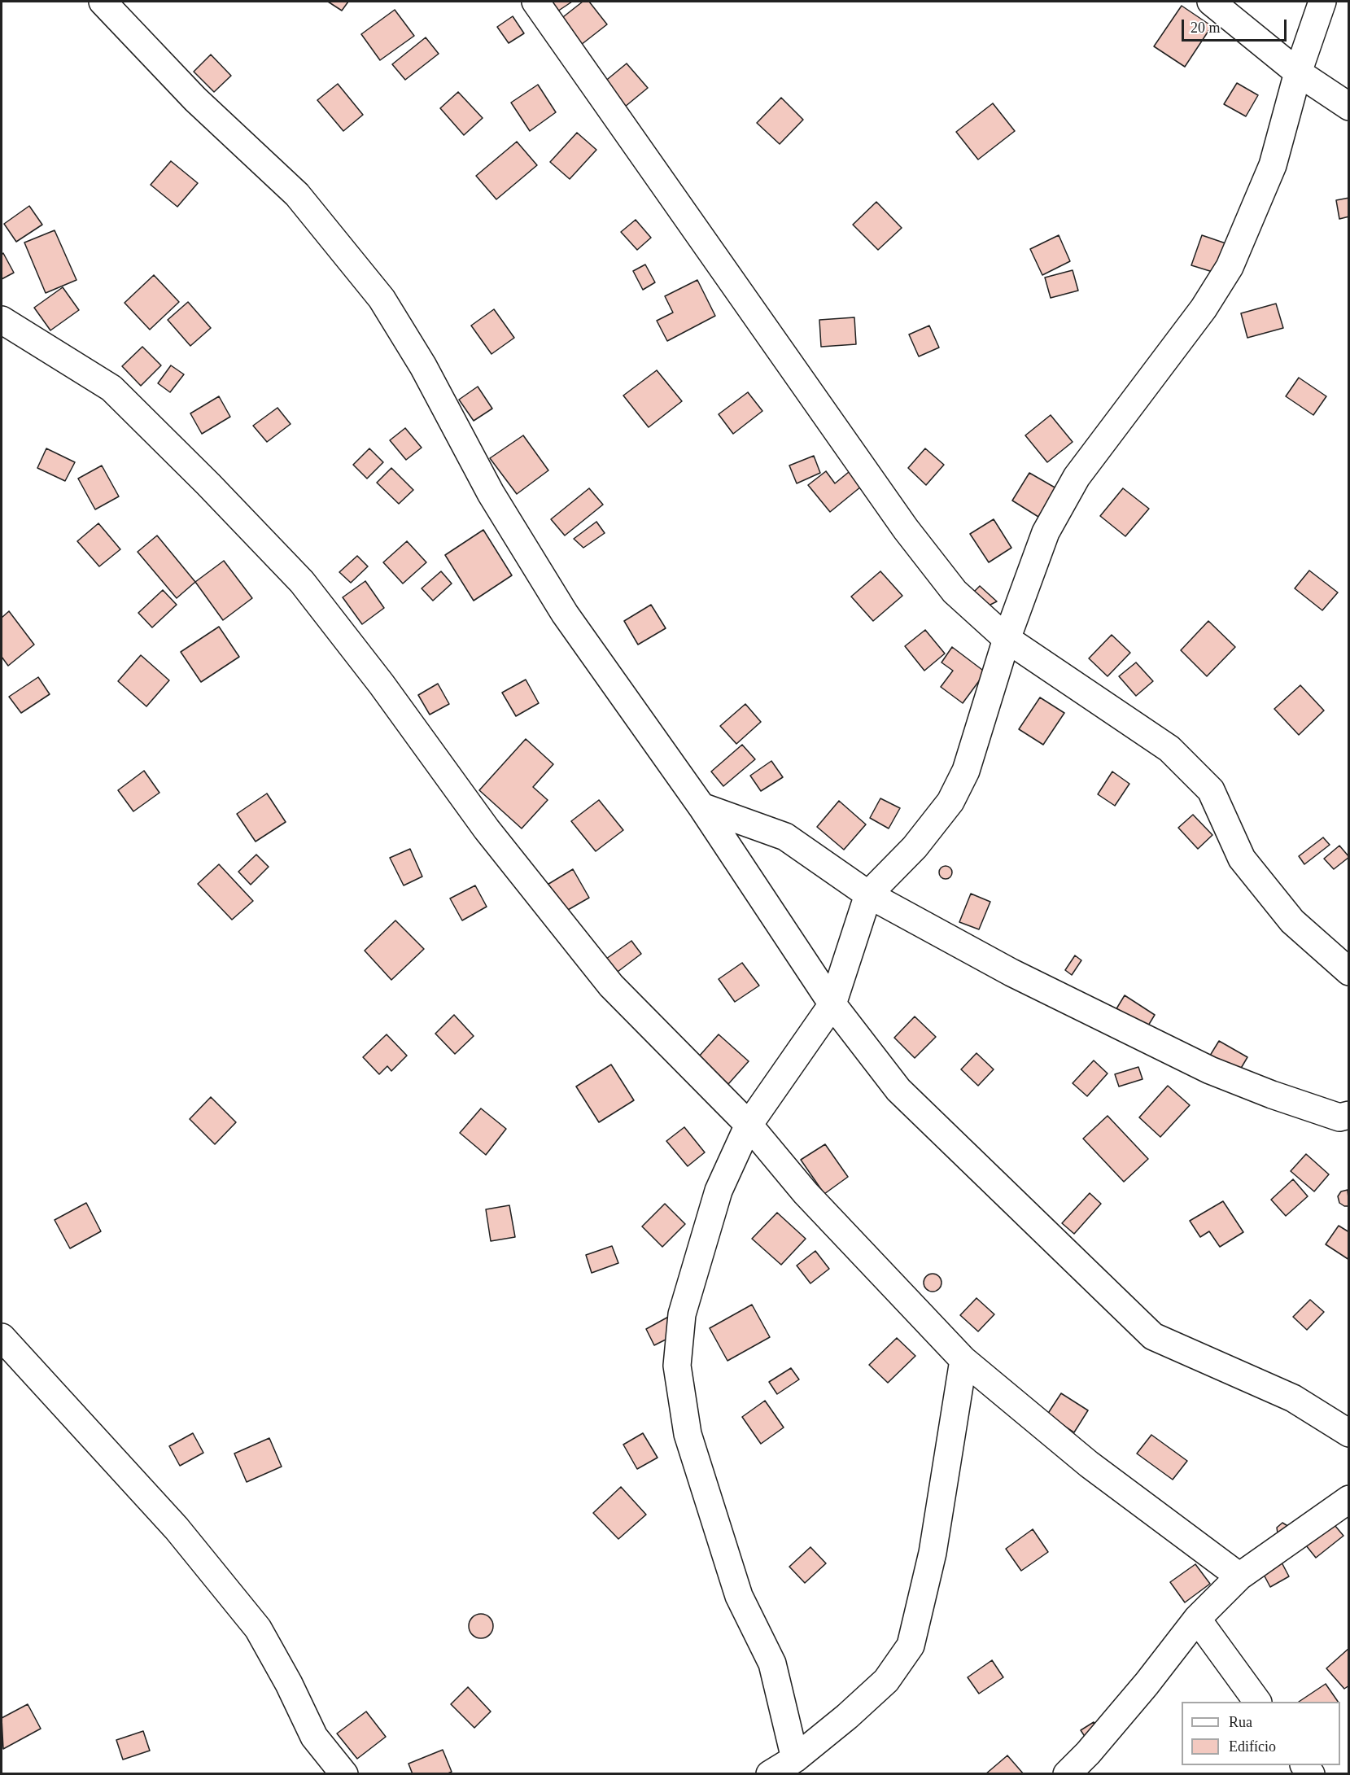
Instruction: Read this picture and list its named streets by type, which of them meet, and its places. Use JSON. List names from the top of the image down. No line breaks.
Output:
{"legend":["Rua","Edifício"],"scale_bar":"20 m"}
